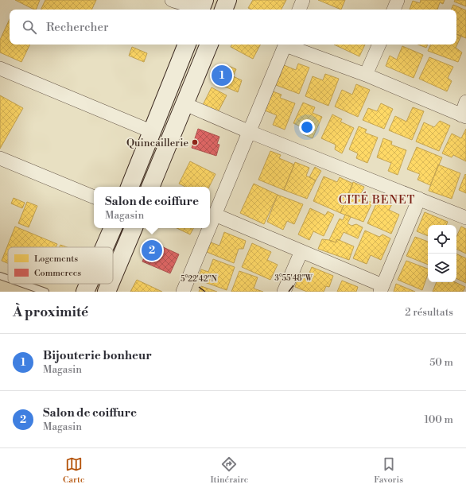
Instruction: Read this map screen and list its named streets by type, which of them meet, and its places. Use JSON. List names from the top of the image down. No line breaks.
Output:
{"districts":["CITÉ BENET"],"places":["Quincaillerie"],"legend":["Logements","Commerces"],"page":{"search":"Rechercher","pins":["1","2"],"popup":["Salon de coiffure","Magasin"],"heading":["À proximité","2 résultats"],"list":[{"mark":"1","name":"Bijouterie bonheur","note":"Magasin","value":"50 m"},{"mark":"2","name":"Salon de coiffure","note":"Magasin","value":"100 m"}],"nav":["Carte","Itinéraire","Favoris"]},"coordinates":["3°55'48\"W","5°22'42\"N"]}
